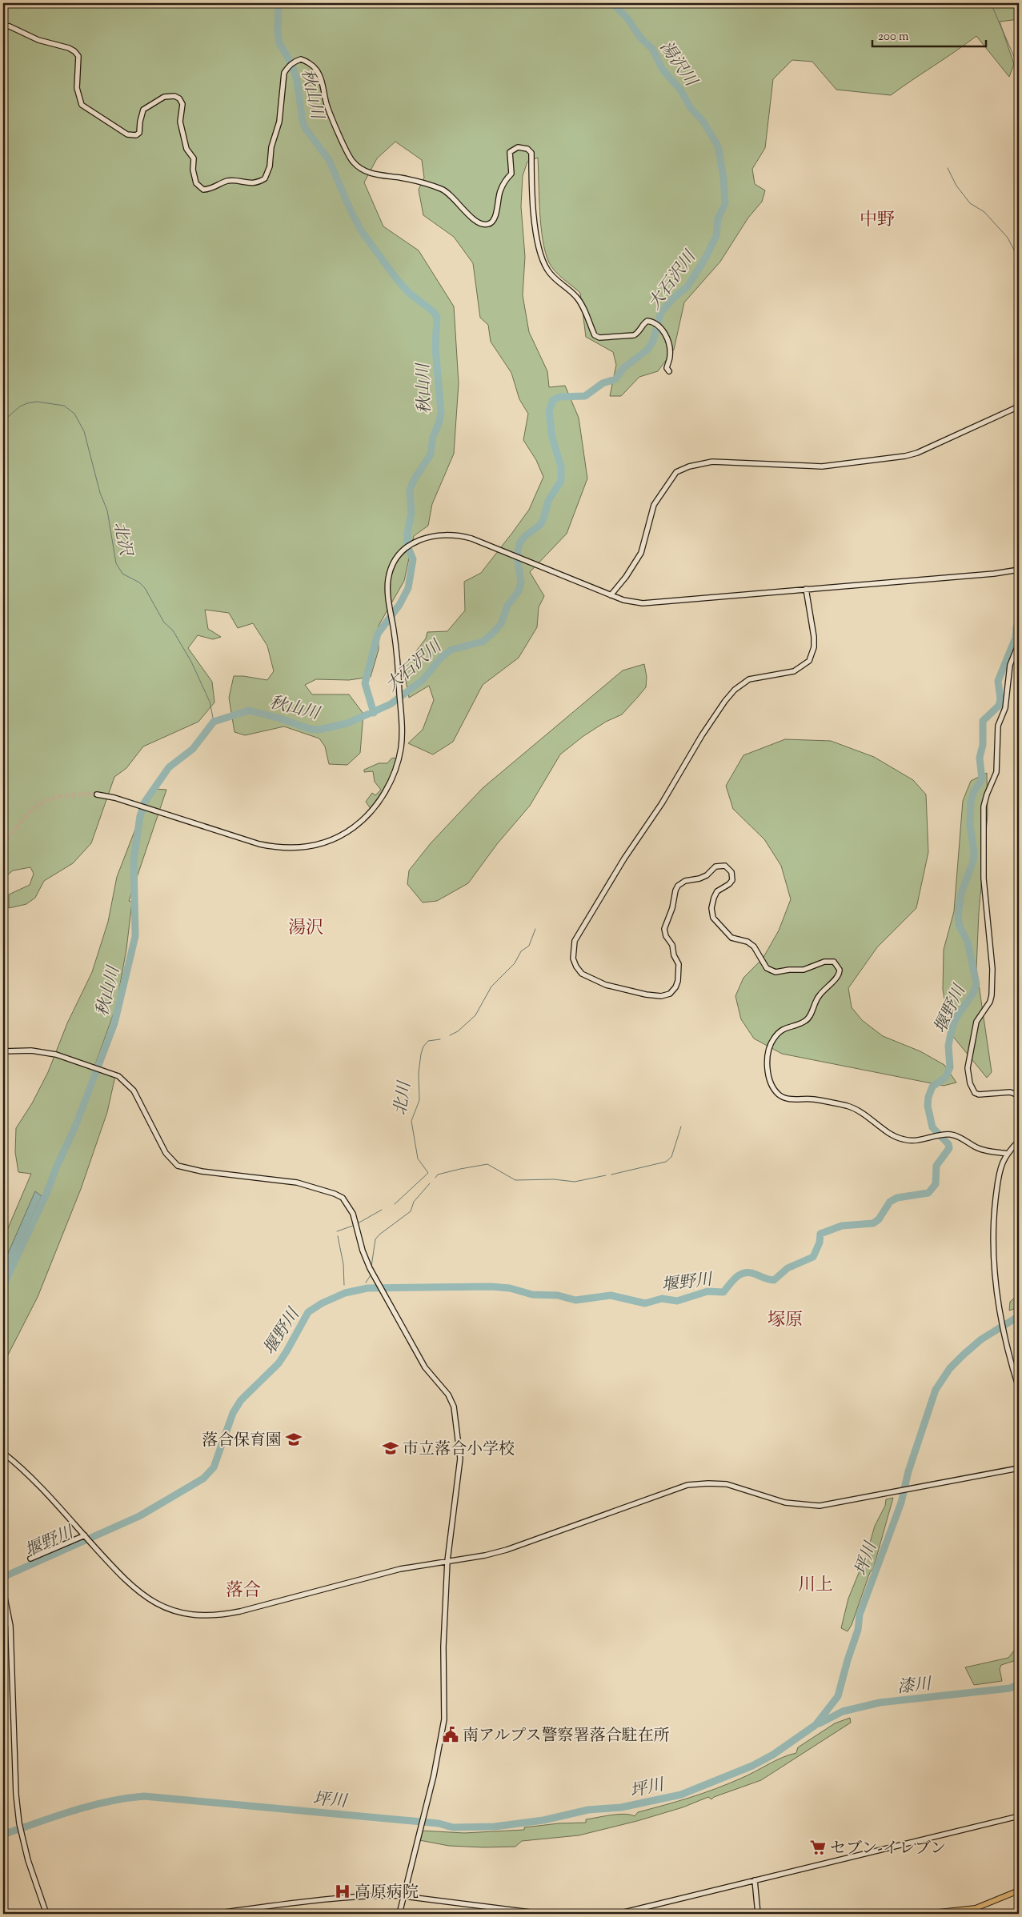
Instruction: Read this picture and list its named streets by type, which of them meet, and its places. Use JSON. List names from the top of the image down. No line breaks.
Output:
{"districts":["中野","湯沢","塚原","川上","落合"],"water":["湯沢川","秋山川","大石沢川","北沢","堰野川","北川","坪川","漆川"],"places":{"school or university":["落合保育園","市立落合小学校"],"public building":["南アルプス警察署落合駐在所"],"supermarket":["セブン-イレブン"],"hospital":["高原病院"]},"scale_bar":"200 m"}
